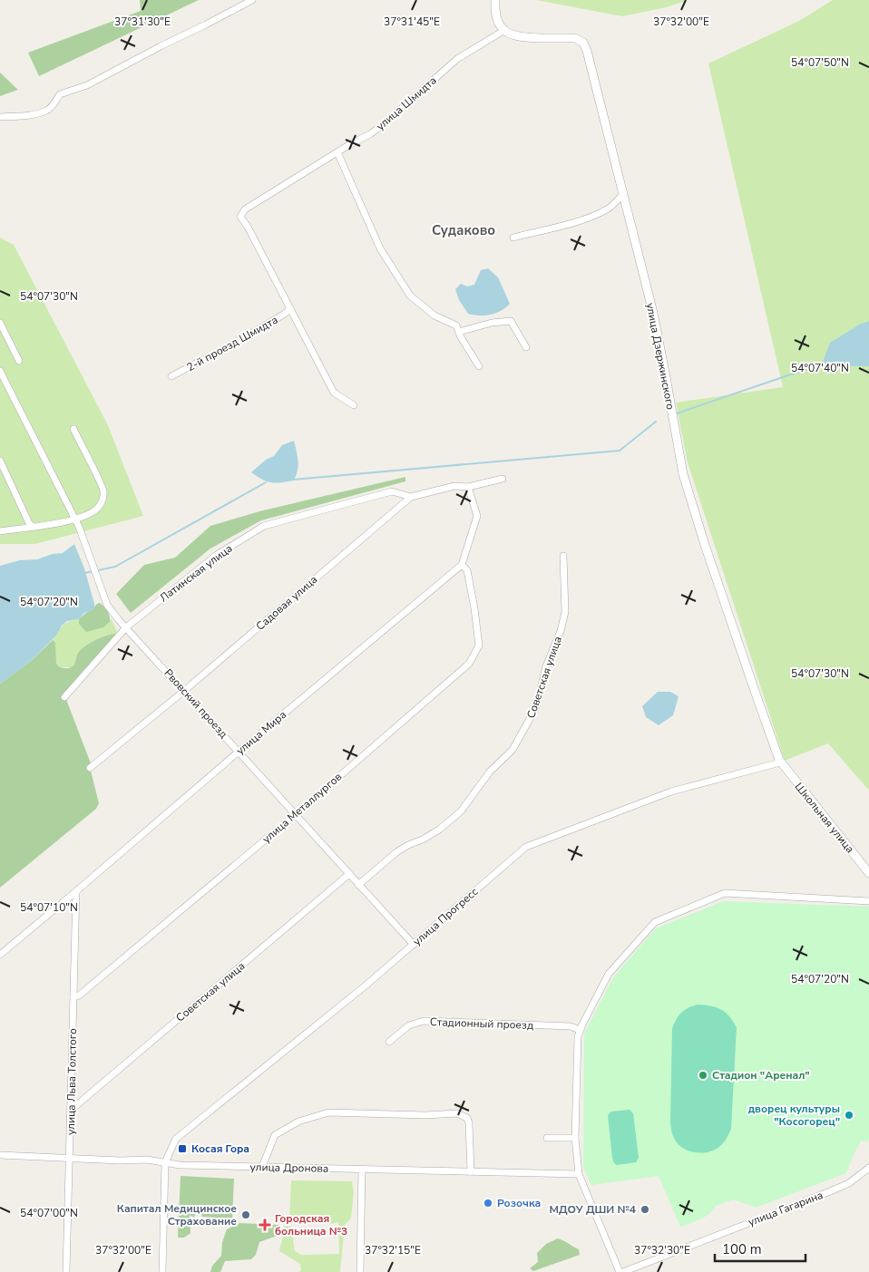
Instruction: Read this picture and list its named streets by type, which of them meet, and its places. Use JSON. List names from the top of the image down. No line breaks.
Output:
{"streets":{"street":["улица Шмидта","2-й проезд Шмидта","улица Дзержинского","Латинская улица","Садовая улица","Советская улица","Рвовский проезд","улица Мира","улица Металлургов","Школьная улица","улица Прогресс","Стадионный проезд","улица Льва Толстого","улица Дронова","улица Гагарина"]},"crossings":[["улица Шмидта","2-й проезд Шмидта"],["улица Шмидта","улица Дзержинского"],["улица Дзержинского","Школьная улица"],["улица Дзержинского","улица Прогресс"],["Латинская улица","Садовая улица"],["Латинская улица","Рвовский проезд"],["Садовая улица","Рвовский проезд"],["Советская улица","Рвовский проезд"],["Советская улица","улица Льва Толстого"],["Рвовский проезд","улица Мира"],["Рвовский проезд","улица Металлургов"],["Рвовский проезд","улица Прогресс"],["улица Мира","улица Металлургов"],["улица Мира","улица Льва Толстого"],["улица Металлургов","улица Льва Толстого"],["Школьная улица","улица Прогресс"],["улица Прогресс","улица Дронова"],["улица Льва Толстого","улица Дронова"]],"districts":["Судаково"],"places":{"other":["Стадион \"Аренал\"","дворец культуры \"Косогорец\"","Розочка","МДОУ ДШИ №4","Капитал Медицинское Страхование"],"transit":["Косая Гора"],"health":["Городская больница №3"]},"scale_bar":"100 m","coordinates":["37°31'30\"E","37°31'45\"E","37°32'00\"E","54°07'50\"N","54°07'30\"N","54°07'40\"N","54°07'20\"N","54°07'10\"N","54°07'00\"N","37°32'15\"E","37°32'30\"E"]}
